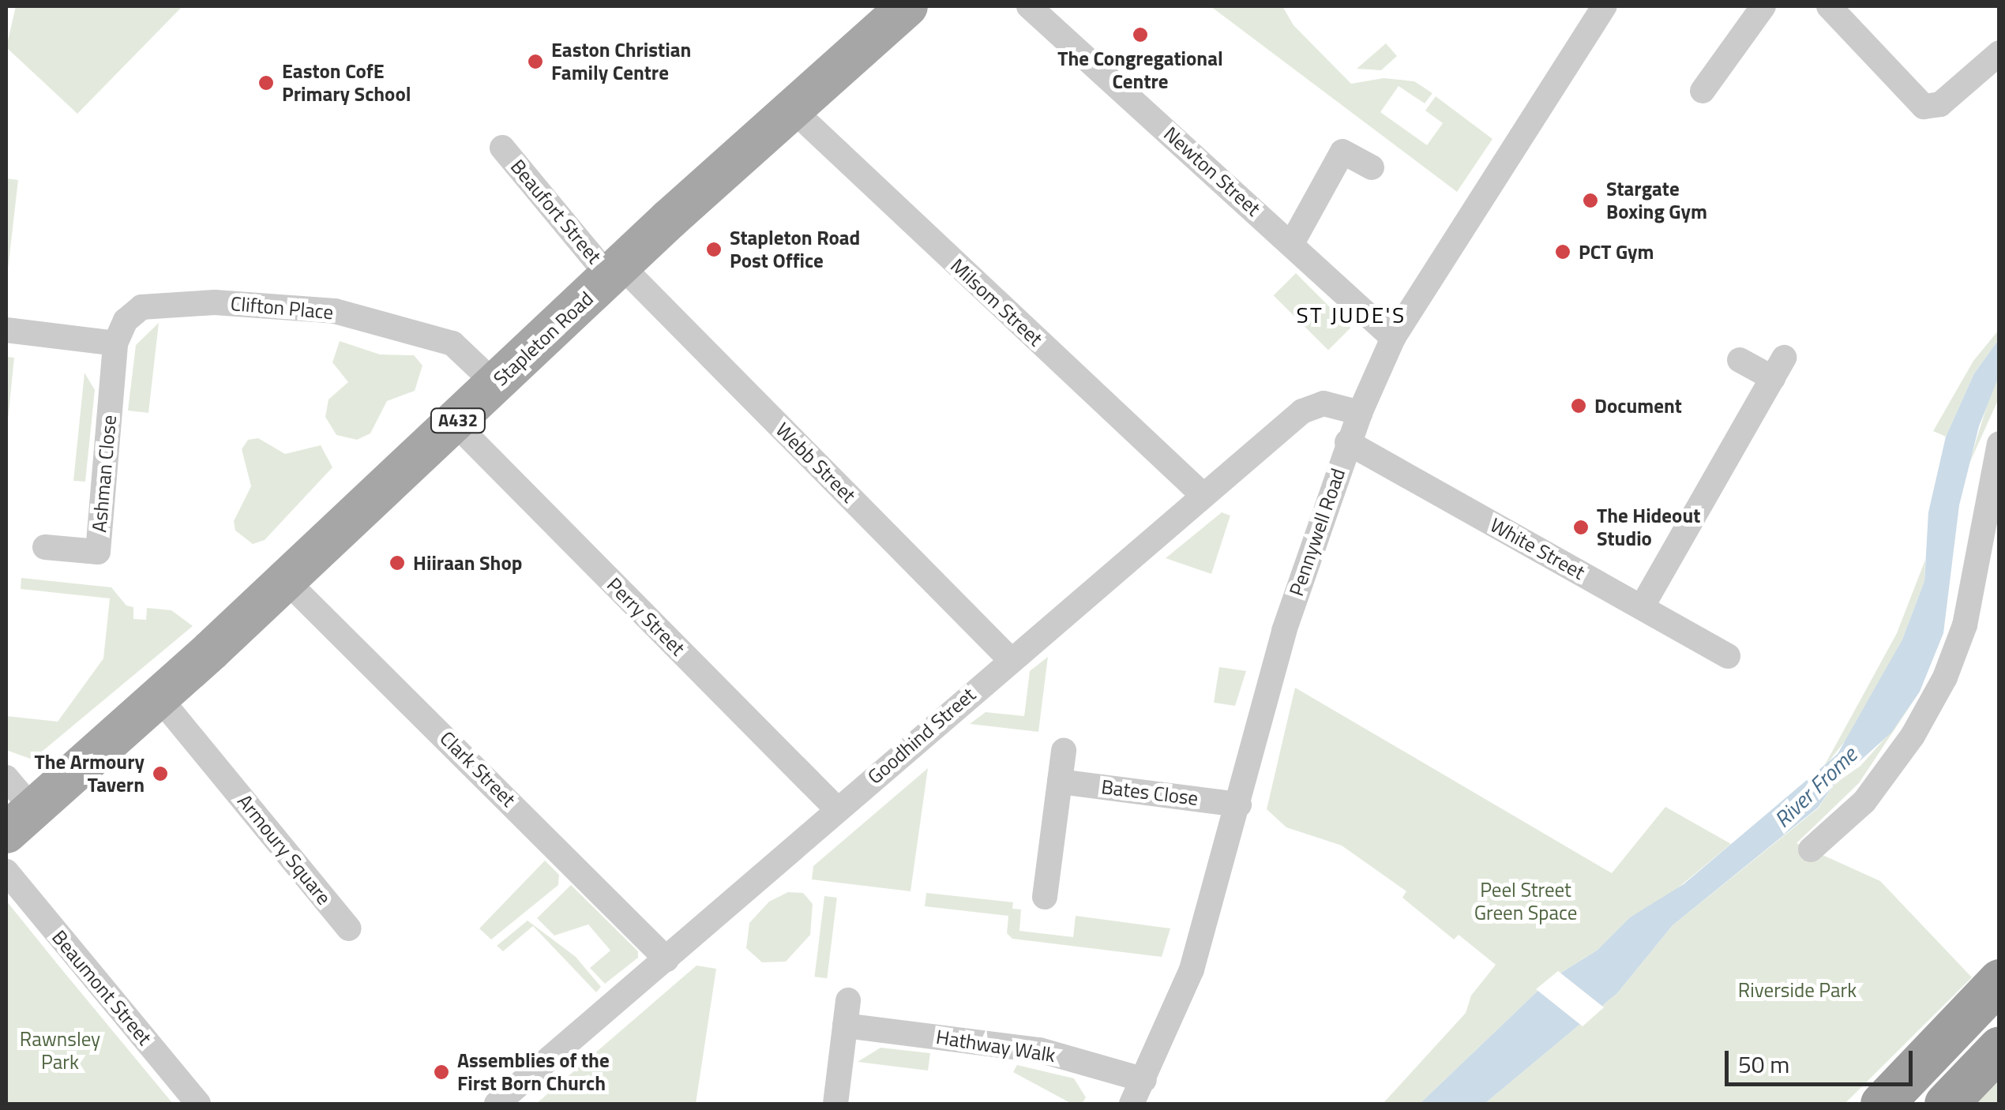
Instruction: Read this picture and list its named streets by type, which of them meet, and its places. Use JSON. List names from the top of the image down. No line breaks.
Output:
{"streets":{"main road":["Stapleton Road","A432"],"street":["Newton Street","Beaufort Street","Milsom Street","Clifton Place","Webb Street","Ashman Close","Pennywell Road","White Street","Perry Street","Goodhind Street","Clark Street","Bates Close","Armoury Square","Beaumont Street","Hathway Walk"]},"crossings":[["Newton Street","Pennywell Road"],["Beaufort Street","Stapleton Road"],["Beaufort Street","Webb Street"],["Milsom Street","Stapleton Road"],["Milsom Street","Goodhind Street"],["Clifton Place","Stapleton Road"],["Clifton Place","Ashman Close"],["Stapleton Road","Webb Street"],["Stapleton Road","Perry Street"],["Stapleton Road","Clark Street"],["Stapleton Road","Armoury Square"],["Webb Street","Goodhind Street"],["Pennywell Road","White Street"],["Pennywell Road","Goodhind Street"],["Pennywell Road","Bates Close"],["Pennywell Road","Hathway Walk"],["Perry Street","Goodhind Street"],["Goodhind Street","Clark Street"]],"districts":["ST JUDE'S"],"water":["River Frome"],"parks":["Peel Street Green Space","Riverside Park","Rawnsley Park"],"places":["The Congregational Centre","Easton Christian Family Centre","Easton CofE Primary School","Stargate Boxing Gym","Stapleton Road Post Office","PCT Gym","Document","The Hideout Studio","Hiiraan Shop","The Armoury Tavern","Assemblies of the First Born Church"],"scale_bar":"50 m"}
